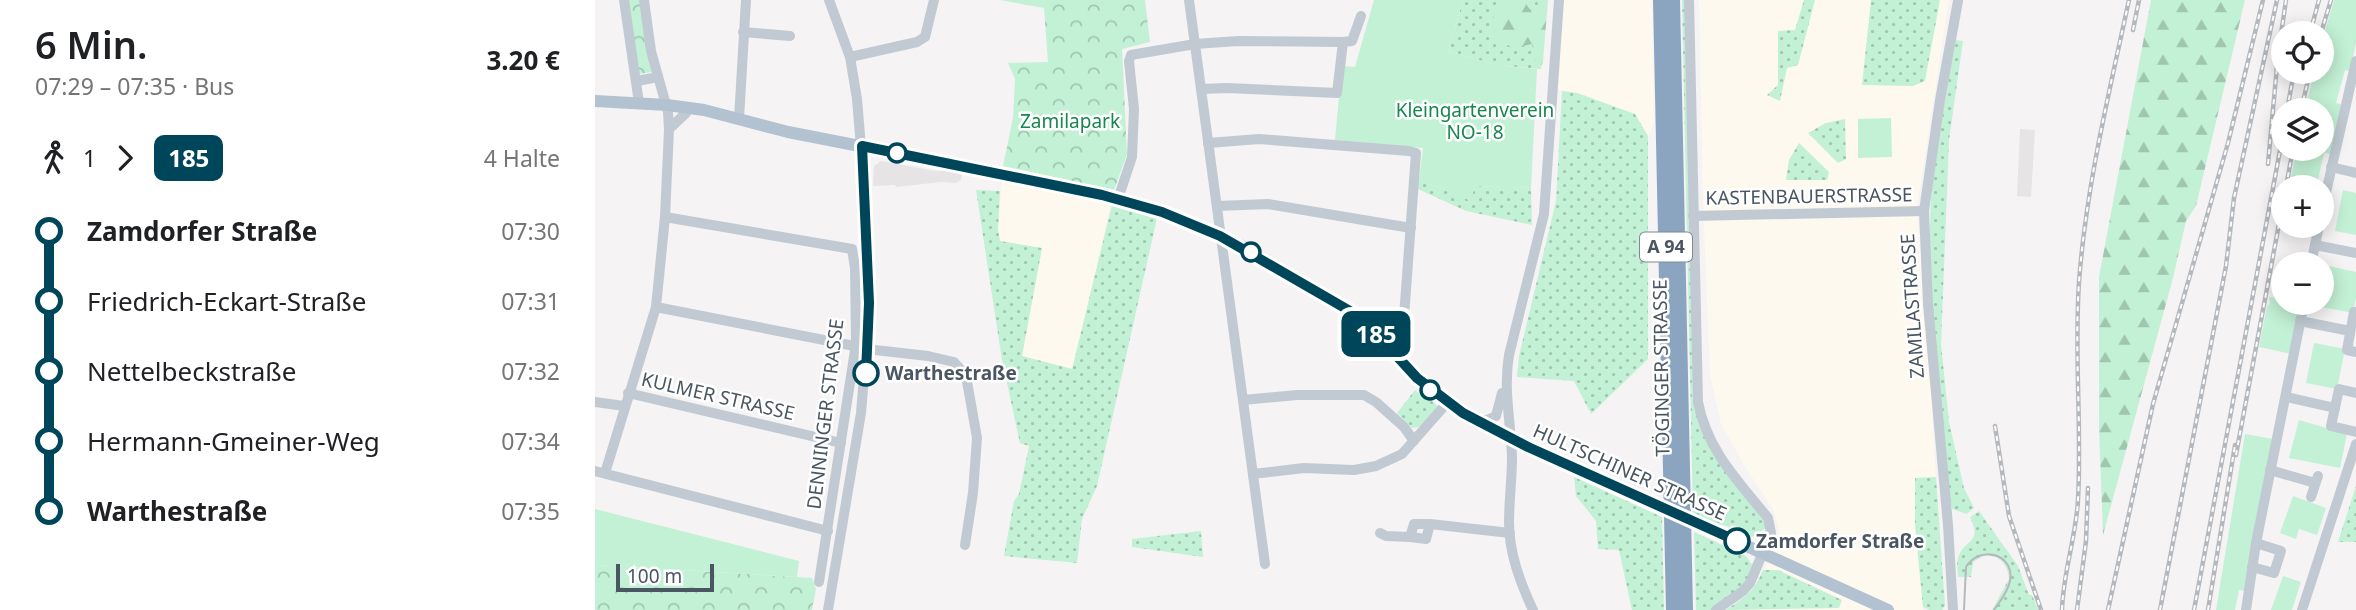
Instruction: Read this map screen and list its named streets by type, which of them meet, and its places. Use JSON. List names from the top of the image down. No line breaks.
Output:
{"streets":{"highway":["A 94","TÖGINGER STRASSE"],"main road":["HULTSCHINER STRASSE"],"street":["KASTENBAUERSTRASSE","ZAMILASTRASSE","KULMER STRASSE","DENNINGER STRASSE"]},"crossings":[["KASTENBAUERSTRASSE","ZAMILASTRASSE"],["KULMER STRASSE","DENNINGER STRASSE"],["DENNINGER STRASSE","HULTSCHINER STRASSE"]],"parks":["Kleingartenverein NO-18","Zamilapark"],"places":["Warthestraße","Zamdorfer Straße"],"lines":["bus line 185"],"scale_bar":"100 m","page":{"heading":["6 Min.","07:29 – 07:35 · Bus","3.20 €"],"on_map":"185","map_buttons":["+","−"],"legs":["1","185","4 Halte"],"list":[{"name":"Zamdorfer Straße","value":"07:30"},{"name":"Friedrich-Eckart-Straße","value":"07:31"},{"name":"Nettelbeckstraße","value":"07:32"},{"name":"Hermann-Gmeiner-Weg","value":"07:34"},{"name":"Warthestraße","value":"07:35"}],"scale":"100 m"}}
